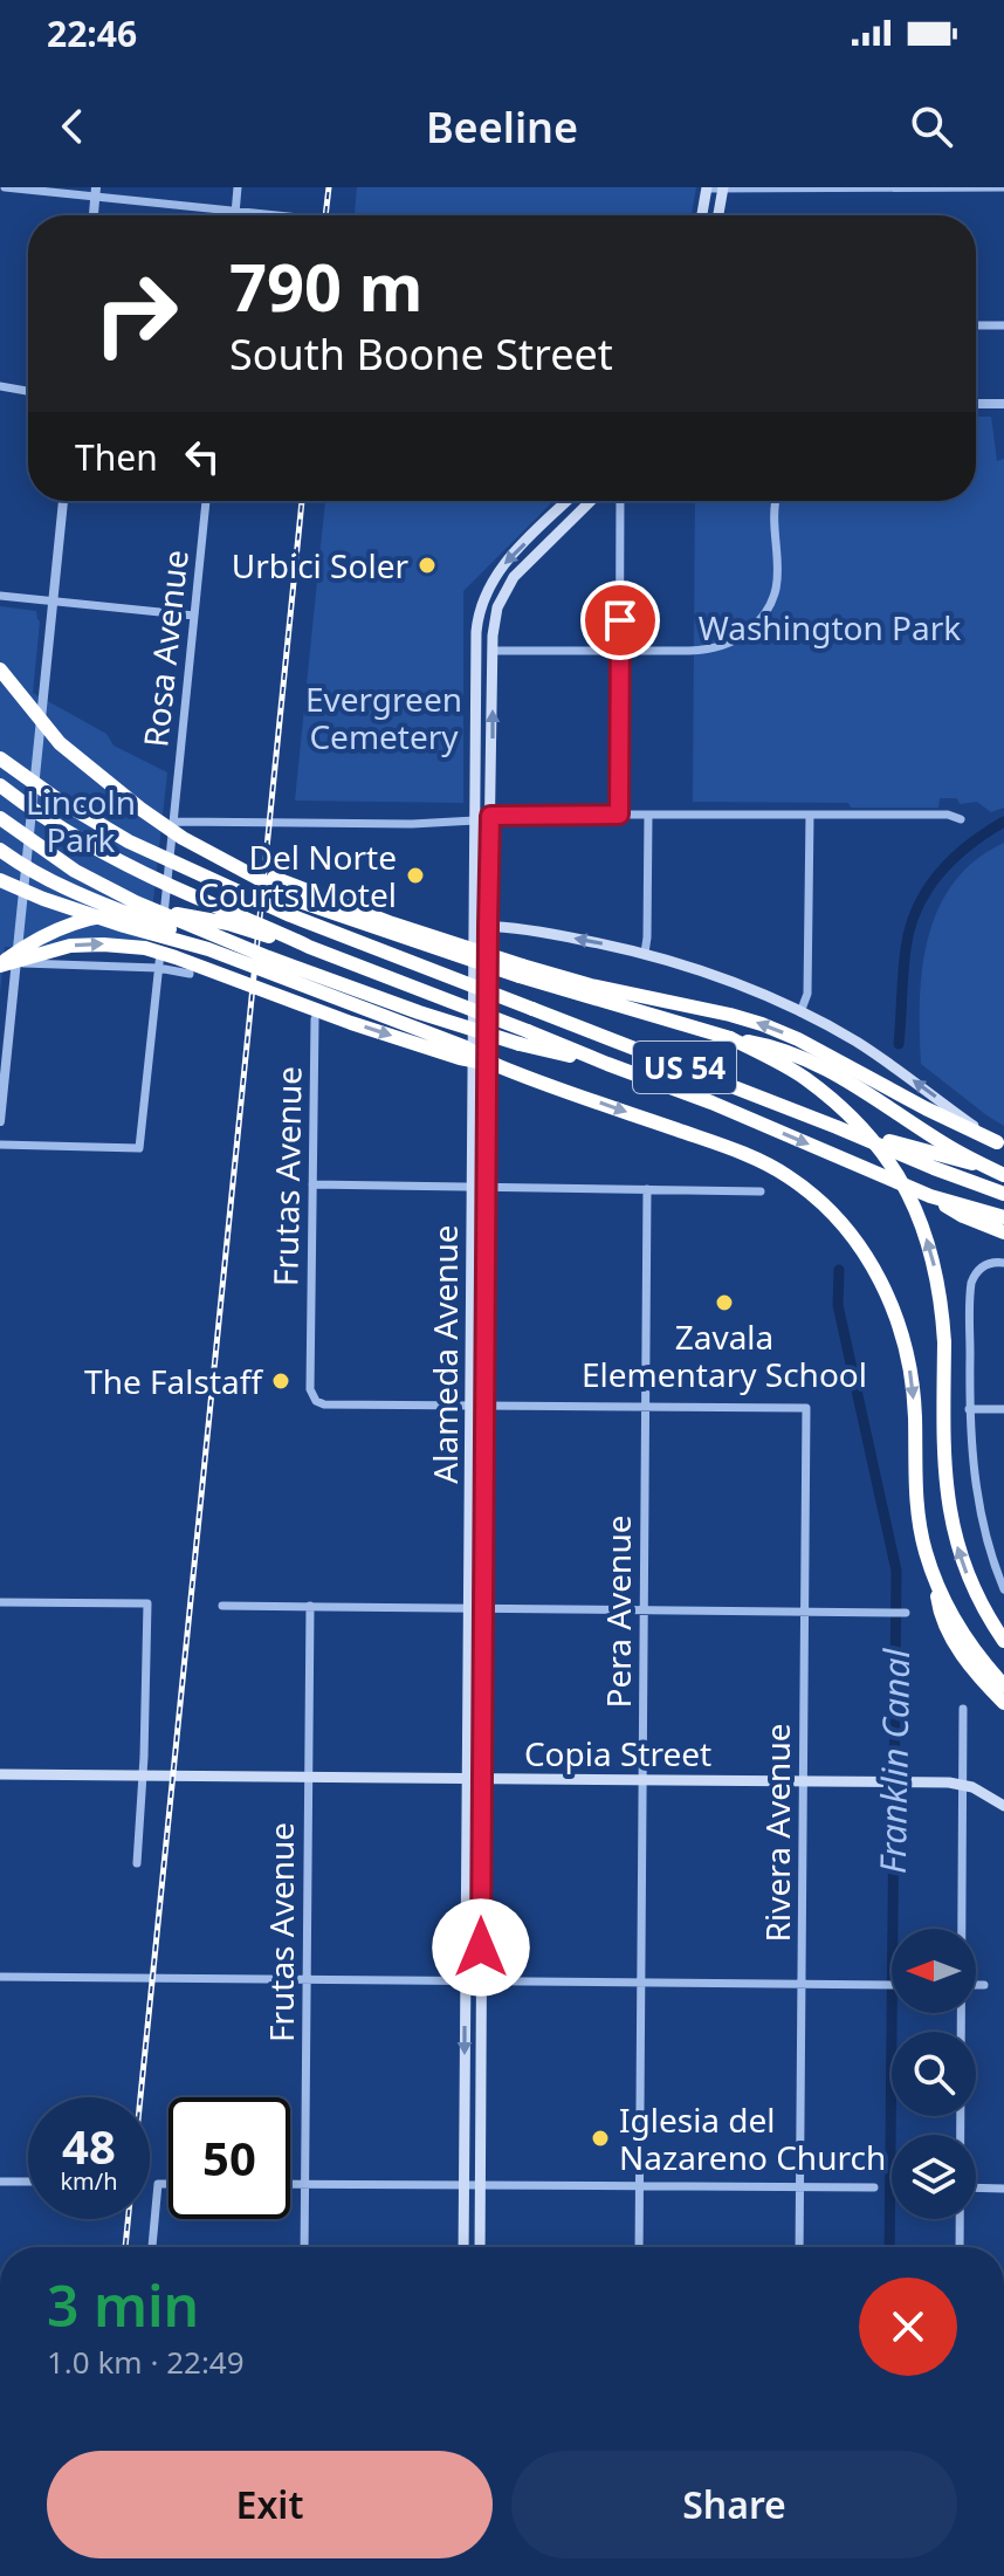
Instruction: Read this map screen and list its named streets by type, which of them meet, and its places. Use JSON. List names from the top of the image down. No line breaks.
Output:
{"streets":{"highway":["US 54"],"main road":["Alameda Avenue","Copia Street"],"street":["Rosa Avenue","Frutas Avenue","Pera Avenue","Rivera Avenue"]},"crossings":[["Frutas Avenue","Alameda Avenue"],["Frutas Avenue","Copia Street"],["Alameda Avenue","Copia Street"],["Pera Avenue","Copia Street"],["Pera Avenue","Rivera Avenue"],["Copia Street","Rivera Avenue"]],"water":["Franklin Canal"],"parks":["Washington Park","Evergreen Cemetery","Lincoln Park"],"places":["Urbici Soler","Del Norte Courts Motel","Zavala Elementary School","The Falstaff","Iglesia del Nazareno Church"],"north":"left","page":{"status":"22:46","header":"Beeline","turn":["790 m","South Boone Street"],"then":"Then","speed":"48 km/h","limit":"50","heading":["3 min","1.0 km · 22:49"],"buttons":["Exit","Share"]}}
